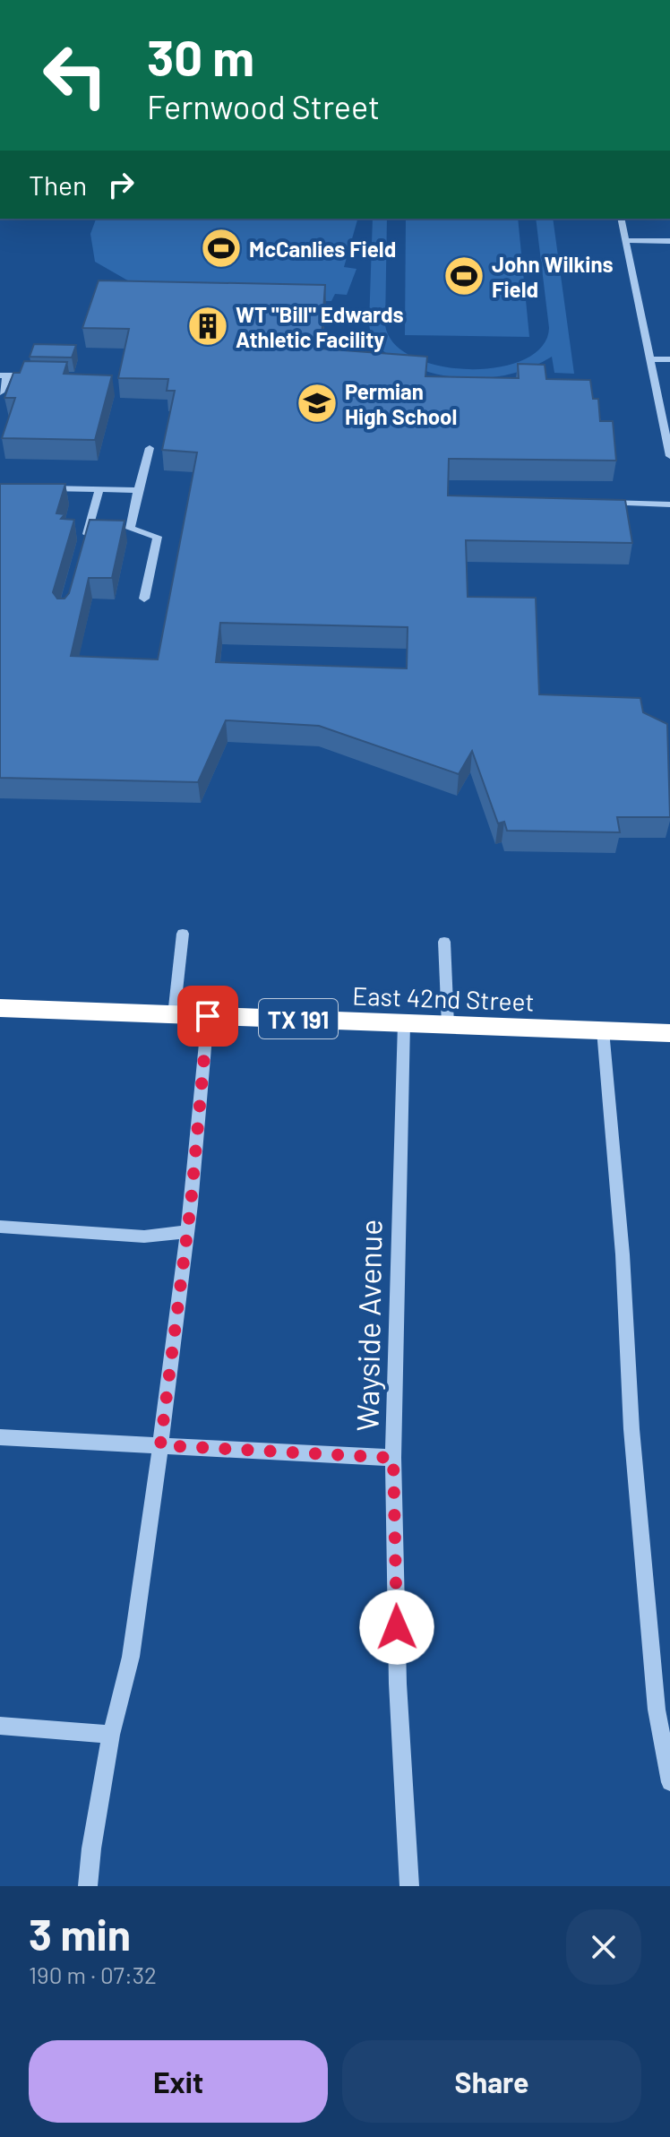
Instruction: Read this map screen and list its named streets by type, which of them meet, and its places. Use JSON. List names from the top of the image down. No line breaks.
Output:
{"streets":{"highway":["East 42nd Street","TX 191"],"street":["Wayside Avenue"]},"crossings":[["East 42nd Street","Wayside Avenue"]],"places":{"sports":["McCanlies Field","John Wilkins Field"],"building":["WT \"Bill\" Edwards Athletic Facility"],"school or university":["Permian High School"]},"page":{"turn":["30 m","Fernwood Street"],"then":"Then","heading":["3 min","190 m · 07:32"],"buttons":["Exit","Share"]}}
